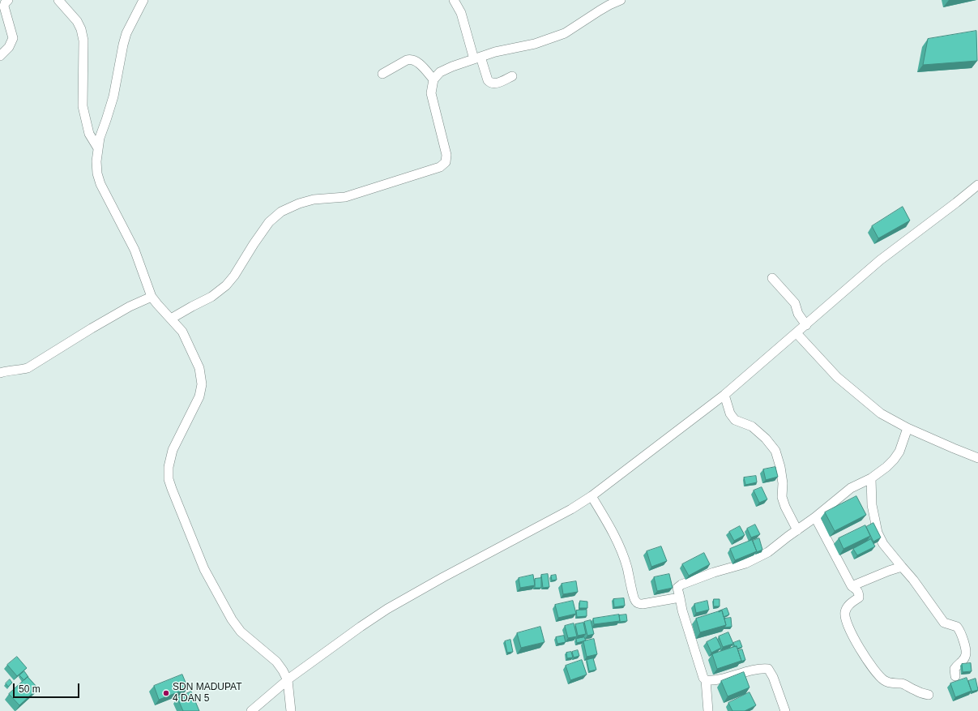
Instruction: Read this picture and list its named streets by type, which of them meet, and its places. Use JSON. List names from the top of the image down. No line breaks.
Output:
{"places":["SDN MADUPAT 4 DAN 5"],"scale_bar":"50 m"}
